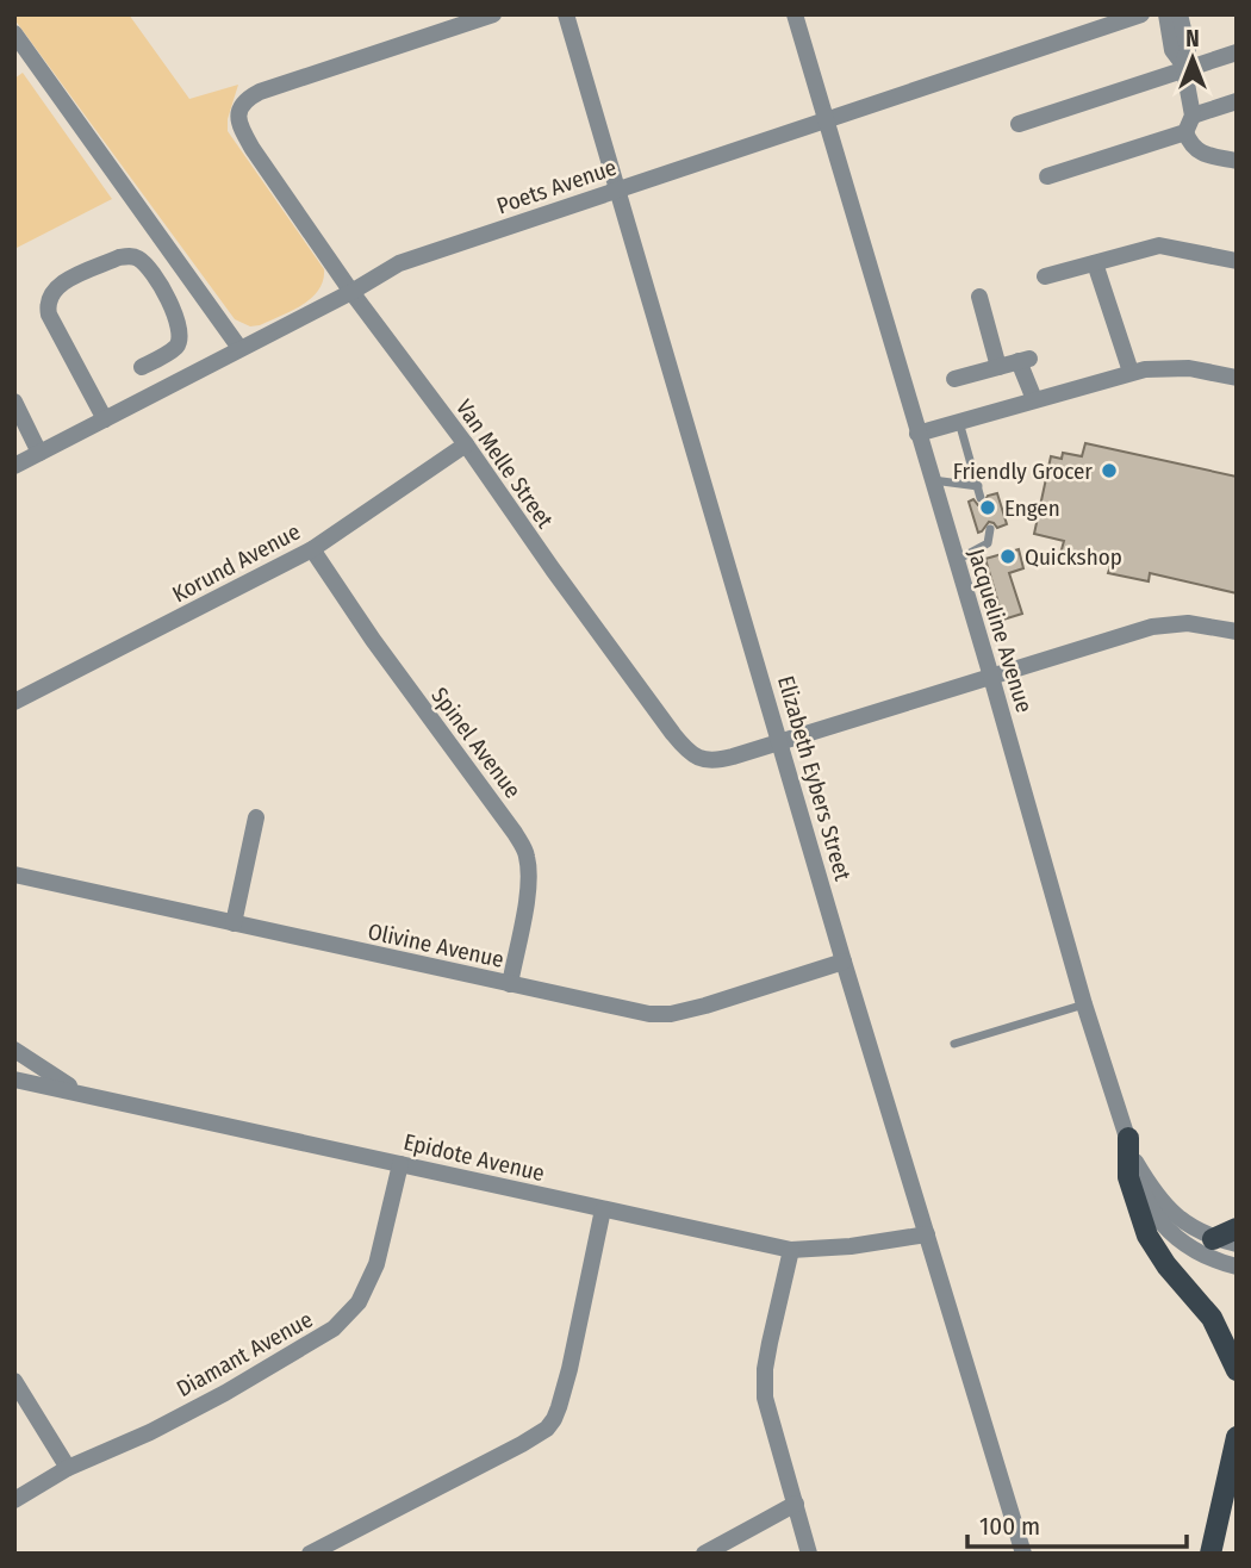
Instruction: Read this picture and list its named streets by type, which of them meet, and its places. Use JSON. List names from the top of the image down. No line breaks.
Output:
{"streets":{"street":["Poets Avenue","Van Melle Street","Korund Avenue","Jacqueline Avenue","Spinel Avenue","Elizabeth Eybers Street","Olivine Avenue","Epidote Avenue","Diamant Avenue"]},"crossings":[["Poets Avenue","Van Melle Street"],["Poets Avenue","Jacqueline Avenue"],["Poets Avenue","Elizabeth Eybers Street"],["Van Melle Street","Korund Avenue"],["Van Melle Street","Jacqueline Avenue"],["Van Melle Street","Elizabeth Eybers Street"],["Korund Avenue","Spinel Avenue"],["Spinel Avenue","Olivine Avenue"],["Elizabeth Eybers Street","Olivine Avenue"],["Elizabeth Eybers Street","Epidote Avenue"],["Epidote Avenue","Diamant Avenue"]],"places":["Friendly Grocer","Engen","Quickshop"],"scale_bar":"100 m","north":"top"}
